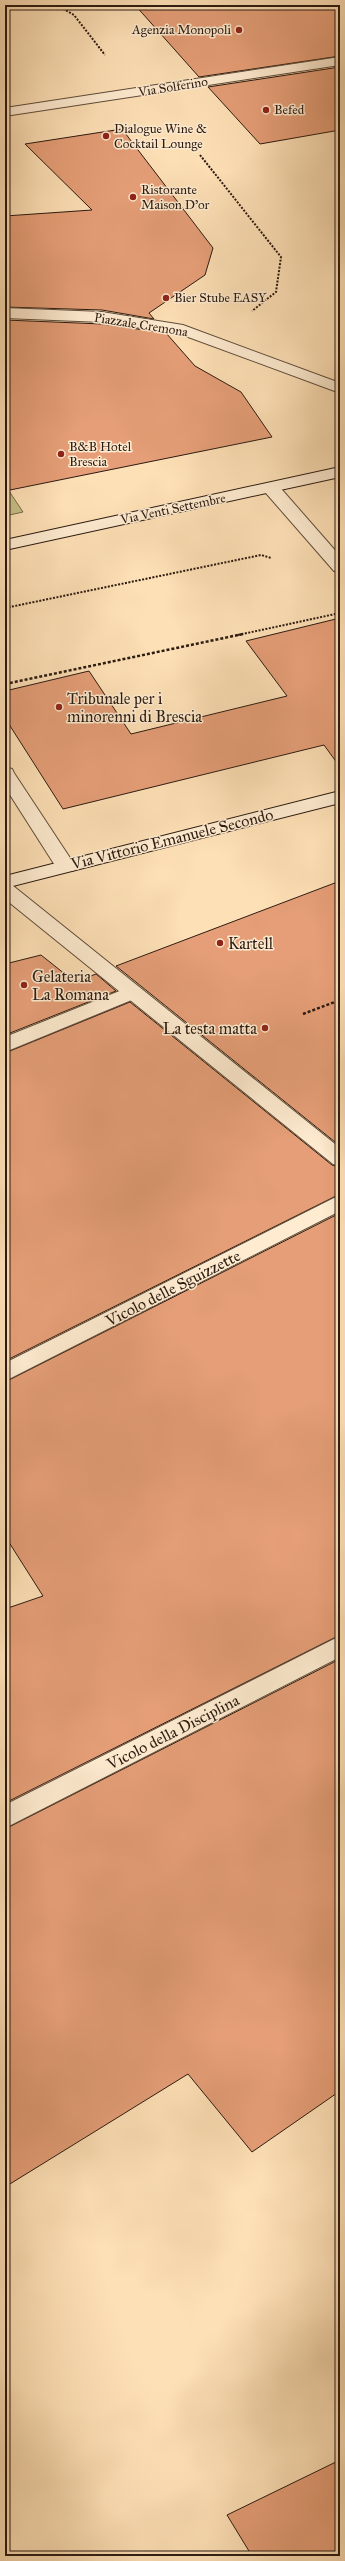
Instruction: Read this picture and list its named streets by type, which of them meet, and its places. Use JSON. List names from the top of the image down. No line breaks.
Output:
{"streets":{"street":["Via Solferino","Piazzale Cremona","Via Venti Settembre","Via Vittorio Emanuele Secondo","Vicolo delle Sguizzette","Vicolo della Disciplina"]},"places":["Agenzia Monopoli","Befed","Dialogue Wine & Cocktail Lounge","Ristorante Maison D'or","Bier Stube EASY","B&B Hotel Brescia","Tribunale per i minorenni di Brescia","Kartell","Gelateria La Romana","La testa matta"]}
